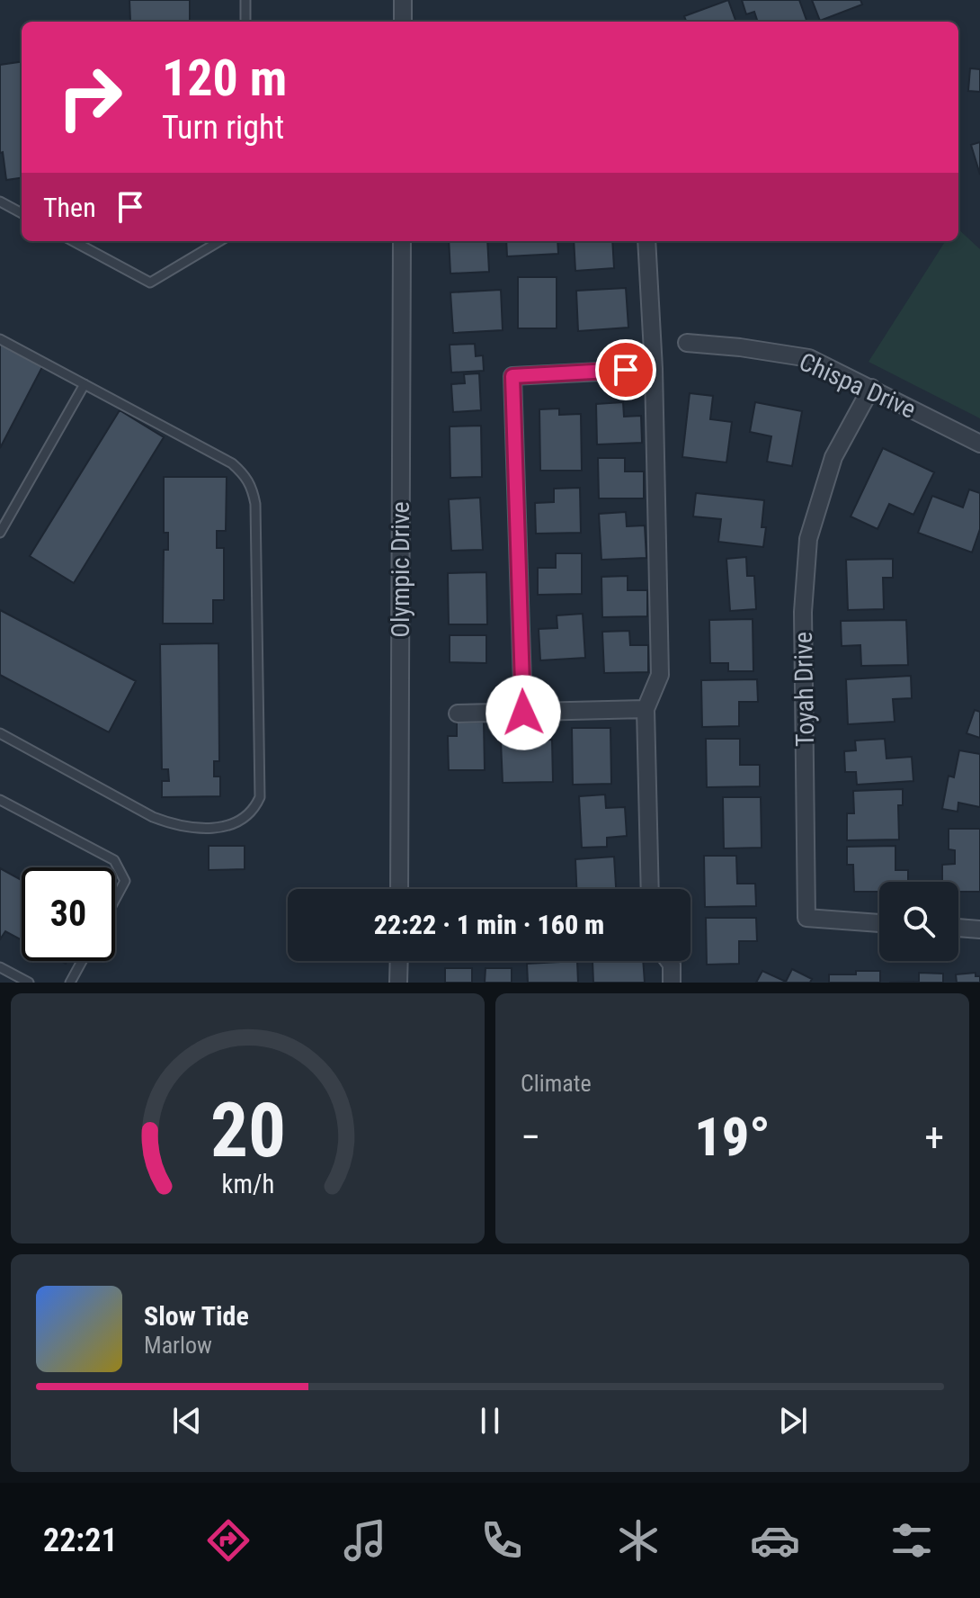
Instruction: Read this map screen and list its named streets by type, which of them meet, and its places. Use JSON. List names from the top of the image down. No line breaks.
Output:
{"streets":{"street":["Chispa Drive","Olympic Drive","Toyah Drive"]},"crossings":[["Chispa Drive","Toyah Drive"]],"page":{"turn":["120 m","Turn right"],"then":"Then","limit":"30","trip":"22:22 · 1 min · 160 m","tile":"Climate","heat":["−","19°","+"],"song":["Slow Tide","Marlow"],"tabs":"22:21","gauge":["20","km/h"]}}
